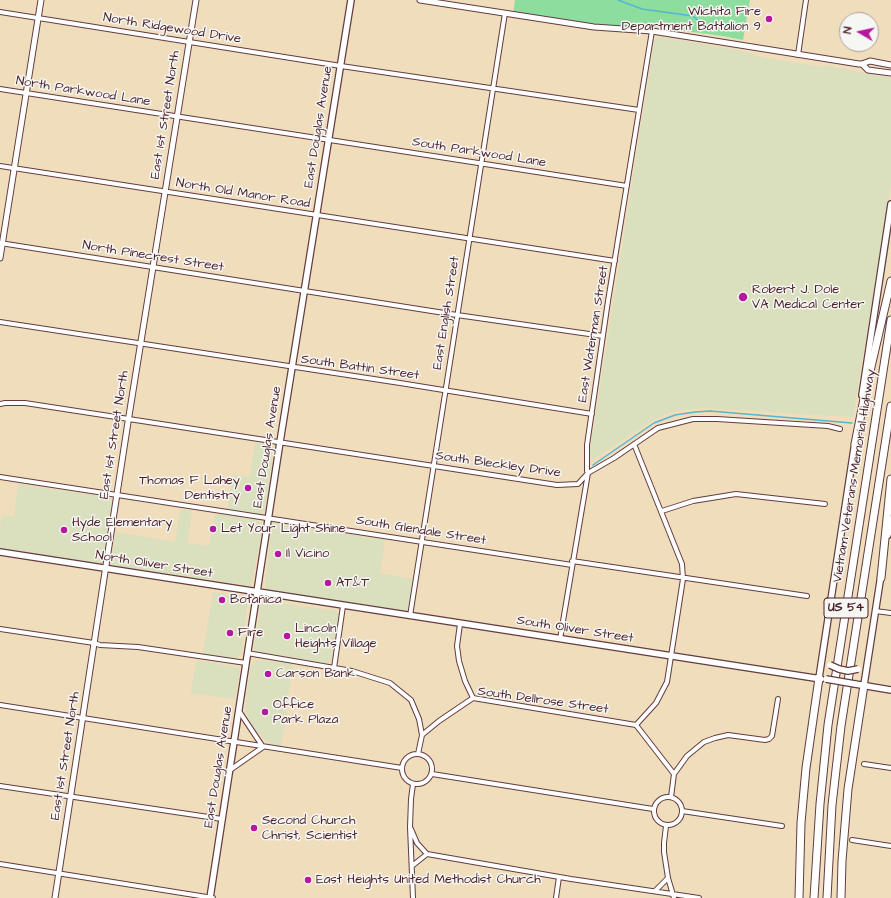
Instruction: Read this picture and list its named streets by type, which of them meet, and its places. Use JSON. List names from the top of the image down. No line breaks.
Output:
{"streets":{"highway":["Vietnam Veterans Memorial Highway","US 54"],"main road":["East Douglas Avenue","North Oliver Street","South Oliver Street"],"street":["North Ridgewood Drive","North Parkwood Lane","East 1st Street North","South Parkwood Lane","North Old Manor Road","North Pinecrest Street","East English Street","East Waterman Street","South Battin Street","South Bleckley Drive","South Glendale Street","South Dellrose Street"]},"crossings":[["North Ridgewood Drive","East 1st Street North"],["North Ridgewood Drive","East Douglas Avenue"],["North Ridgewood Drive","East English Street"],["North Ridgewood Drive","East Waterman Street"],["North Parkwood Lane","East 1st Street North"],["North Parkwood Lane","East Douglas Avenue"],["North Parkwood Lane","South Parkwood Lane"],["East 1st Street North","North Old Manor Road"],["East 1st Street North","North Pinecrest Street"],["East 1st Street North","South Battin Street"],["East 1st Street North","South Bleckley Drive"],["East 1st Street North","South Glendale Street"],["East 1st Street North","North Oliver Street"],["East Douglas Avenue","South Parkwood Lane"],["East Douglas Avenue","North Old Manor Road"],["East Douglas Avenue","North Pinecrest Street"],["East Douglas Avenue","South Battin Street"],["East Douglas Avenue","South Bleckley Drive"],["East Douglas Avenue","South Glendale Street"],["East Douglas Avenue","North Oliver Street"],["East Douglas Avenue","South Oliver Street"],["South Parkwood Lane","East English Street"],["South Parkwood Lane","East Waterman Street"],["North Old Manor Road","East English Street"],["North Old Manor Road","East Waterman Street"],["North Pinecrest Street","East English Street"],["North Pinecrest Street","East Waterman Street"],["East English Street","South Battin Street"],["East English Street","South Bleckley Drive"],["East English Street","South Glendale Street"],["East English Street","South Oliver Street"],["East Waterman Street","South Battin Street"],["East Waterman Street","South Bleckley Drive"],["East Waterman Street","South Glendale Street"],["East Waterman Street","South Oliver Street"],["North Oliver Street","South Oliver Street"]],"places":["Wichita Fire Department Battalion 9","Robert J. Dole VA Medical Center","Thomas F Lahey Dentistry","Let Your Light Shine","Hyde Elementary School","Il Vicino","AT&T","Botanica","Fire","Lincoln Heights Village","Carson Bank","Office Park Plaza","Second Church Christ, Scientist","East Heights United Methodist Church"],"north":"left"}
